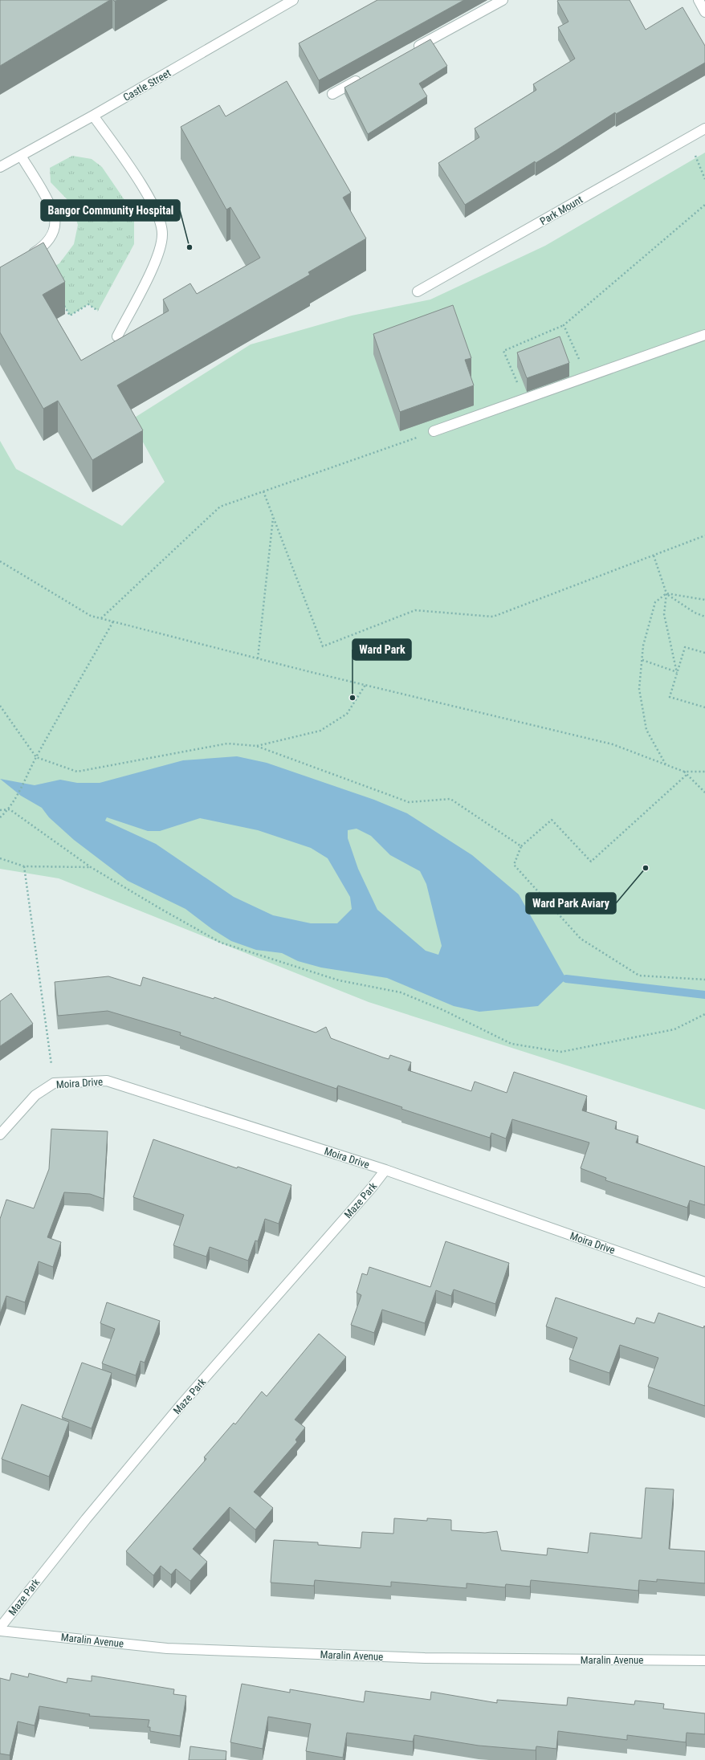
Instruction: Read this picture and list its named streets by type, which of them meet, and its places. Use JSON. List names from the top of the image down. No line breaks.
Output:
{"streets":{"street":["Castle Street","Park Mount","Moira Drive","Maze Park","Maralin Avenue"]},"crossings":[["Moira Drive","Maze Park"]],"places":["Bangor Community Hospital","Ward Park","Ward Park Aviary"]}
